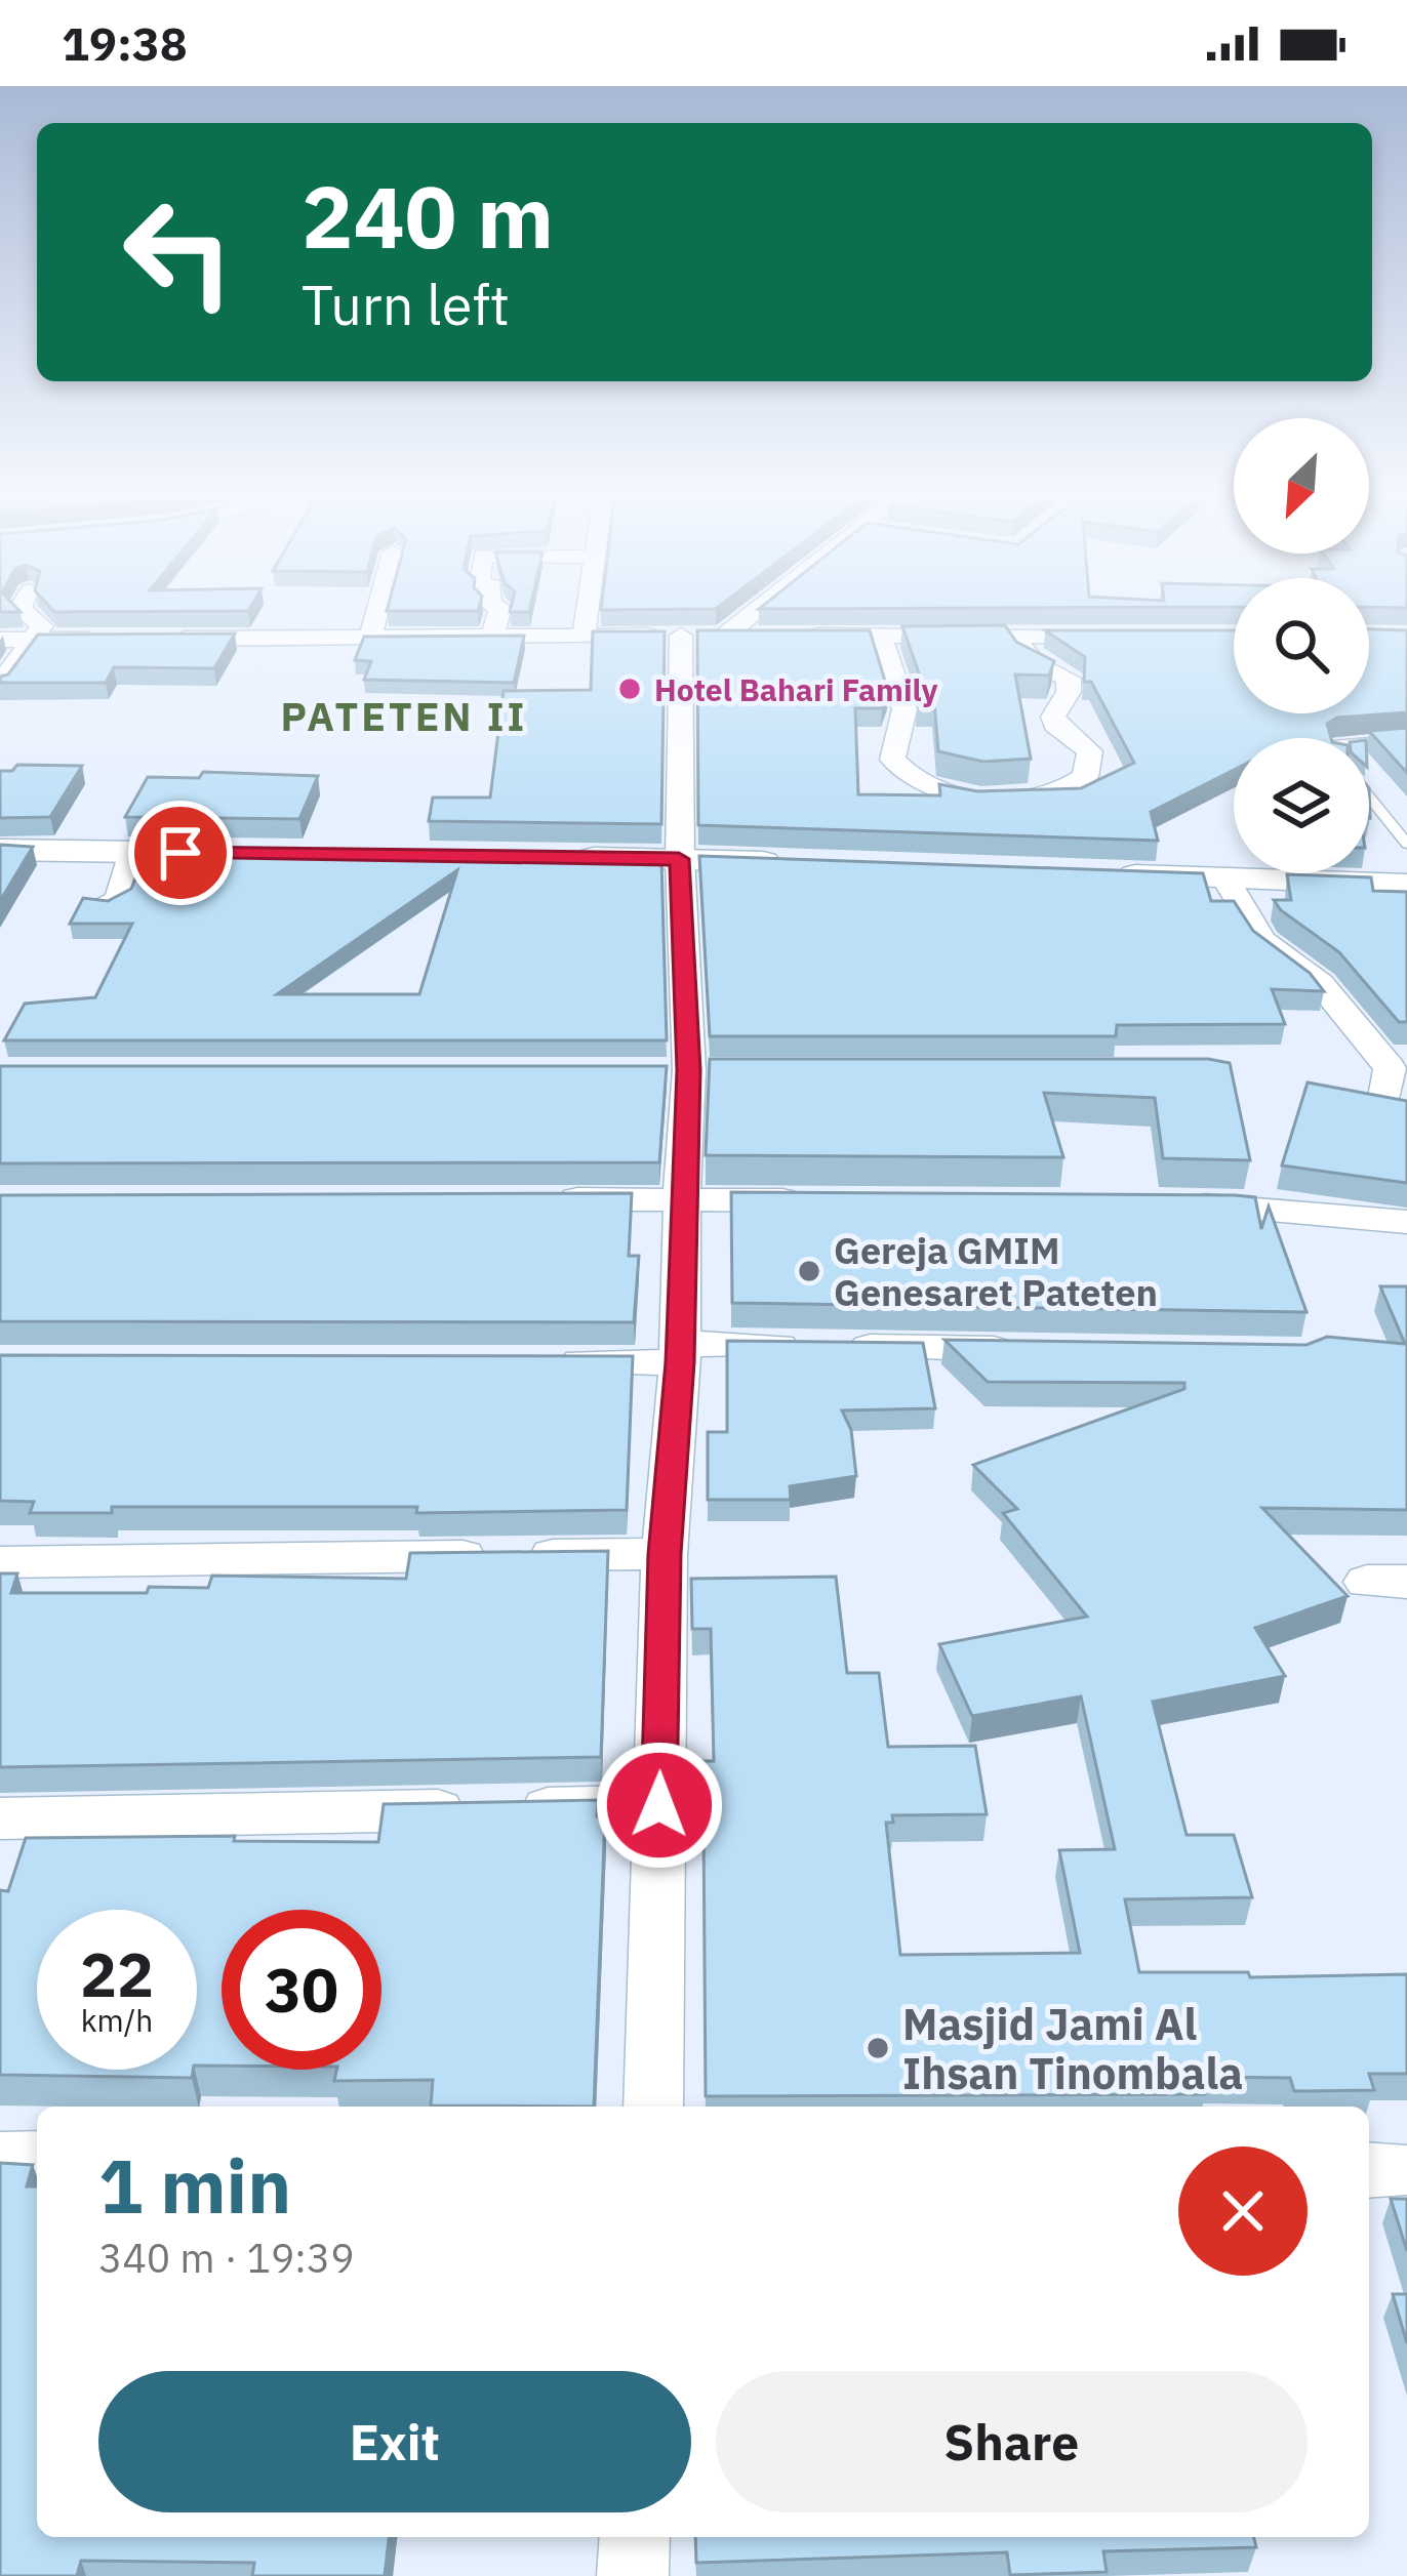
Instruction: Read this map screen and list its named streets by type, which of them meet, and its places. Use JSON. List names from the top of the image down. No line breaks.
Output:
{"districts":["PATETEN II"],"places":["Hotel Bahari Family","Gereja GMIM Genesaret Pateten","Masjid Jami Al Ihsan Tinombala"],"north":"bottom left","page":{"status":"19:38","turn":["240 m","Turn left"],"speed":"22 km/h","limit":"30","heading":["1 min","340 m · 19:39"],"buttons":["Exit","Share"]}}
